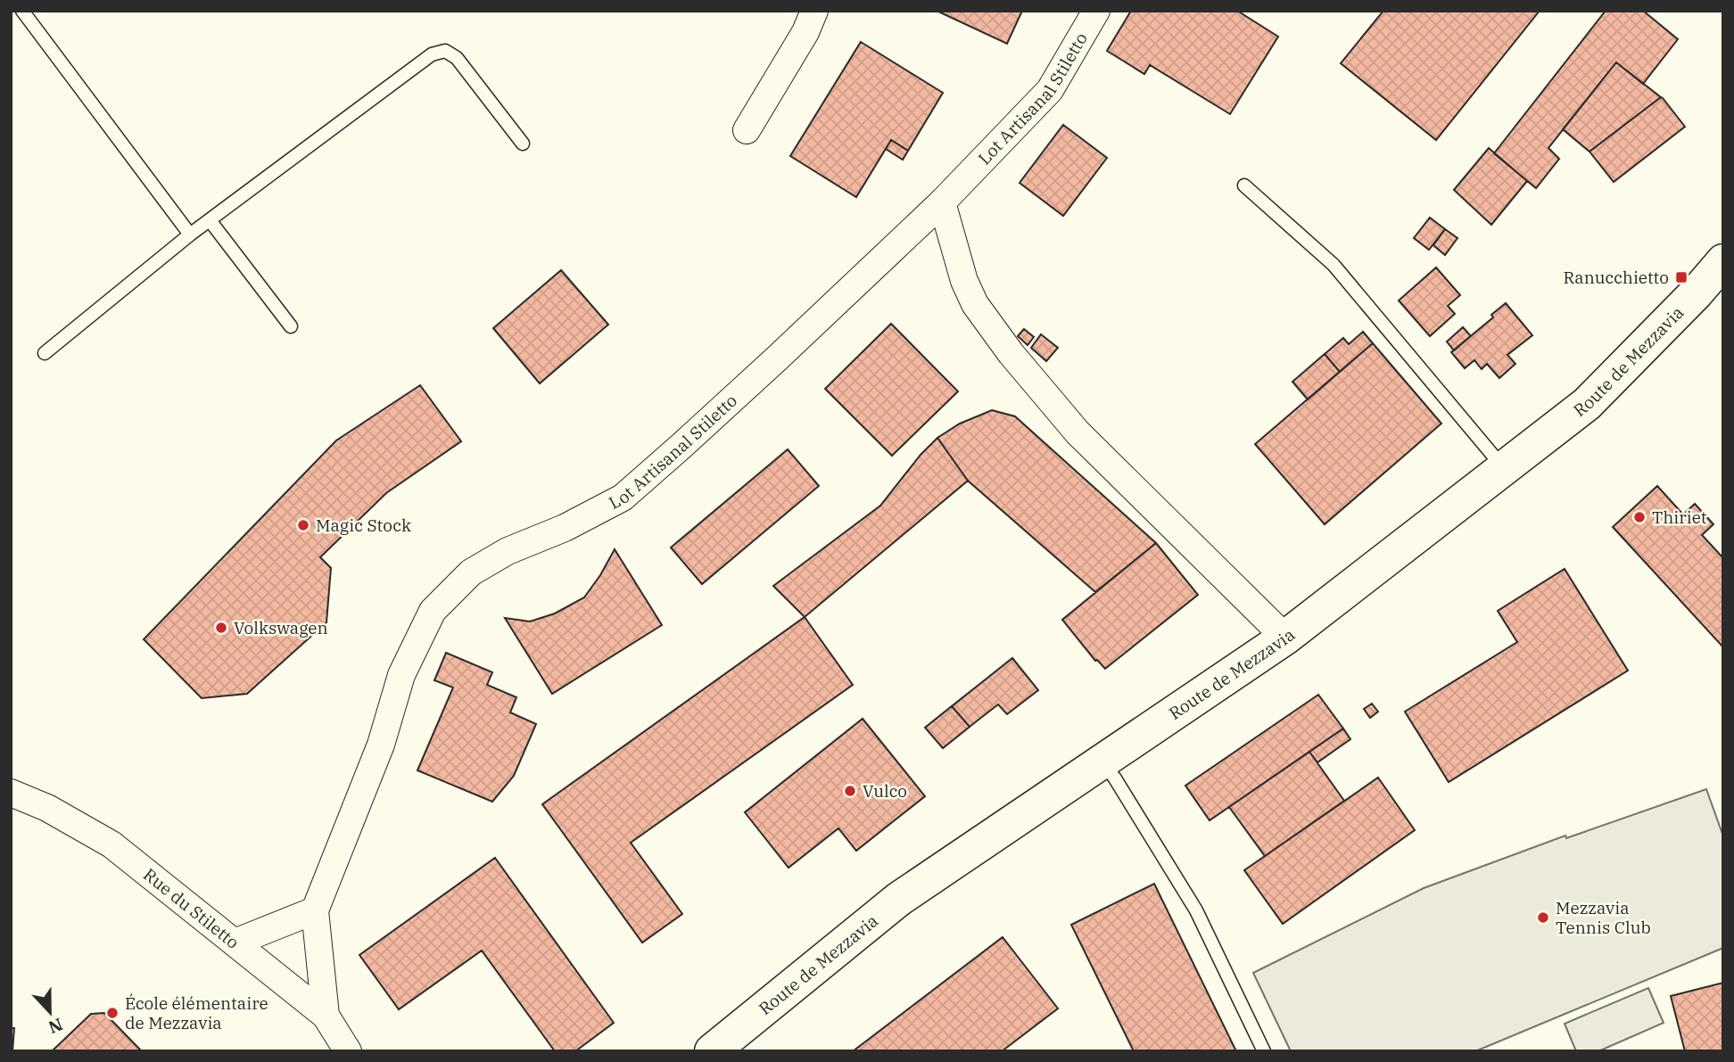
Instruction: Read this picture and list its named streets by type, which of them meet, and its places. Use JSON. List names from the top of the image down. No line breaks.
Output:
{"streets":{"main road":["Route de Mezzavia"],"street":["Lot Artisanal Stiletto","Rue du Stiletto"]},"places":{"transit":["Ranucchietto"],"other":["Thiriet","Magic Stock","Volkswagen","Vulco","Mezzavia Tennis Club","École élémentaire de Mezzavia"]},"north":"bottom"}
